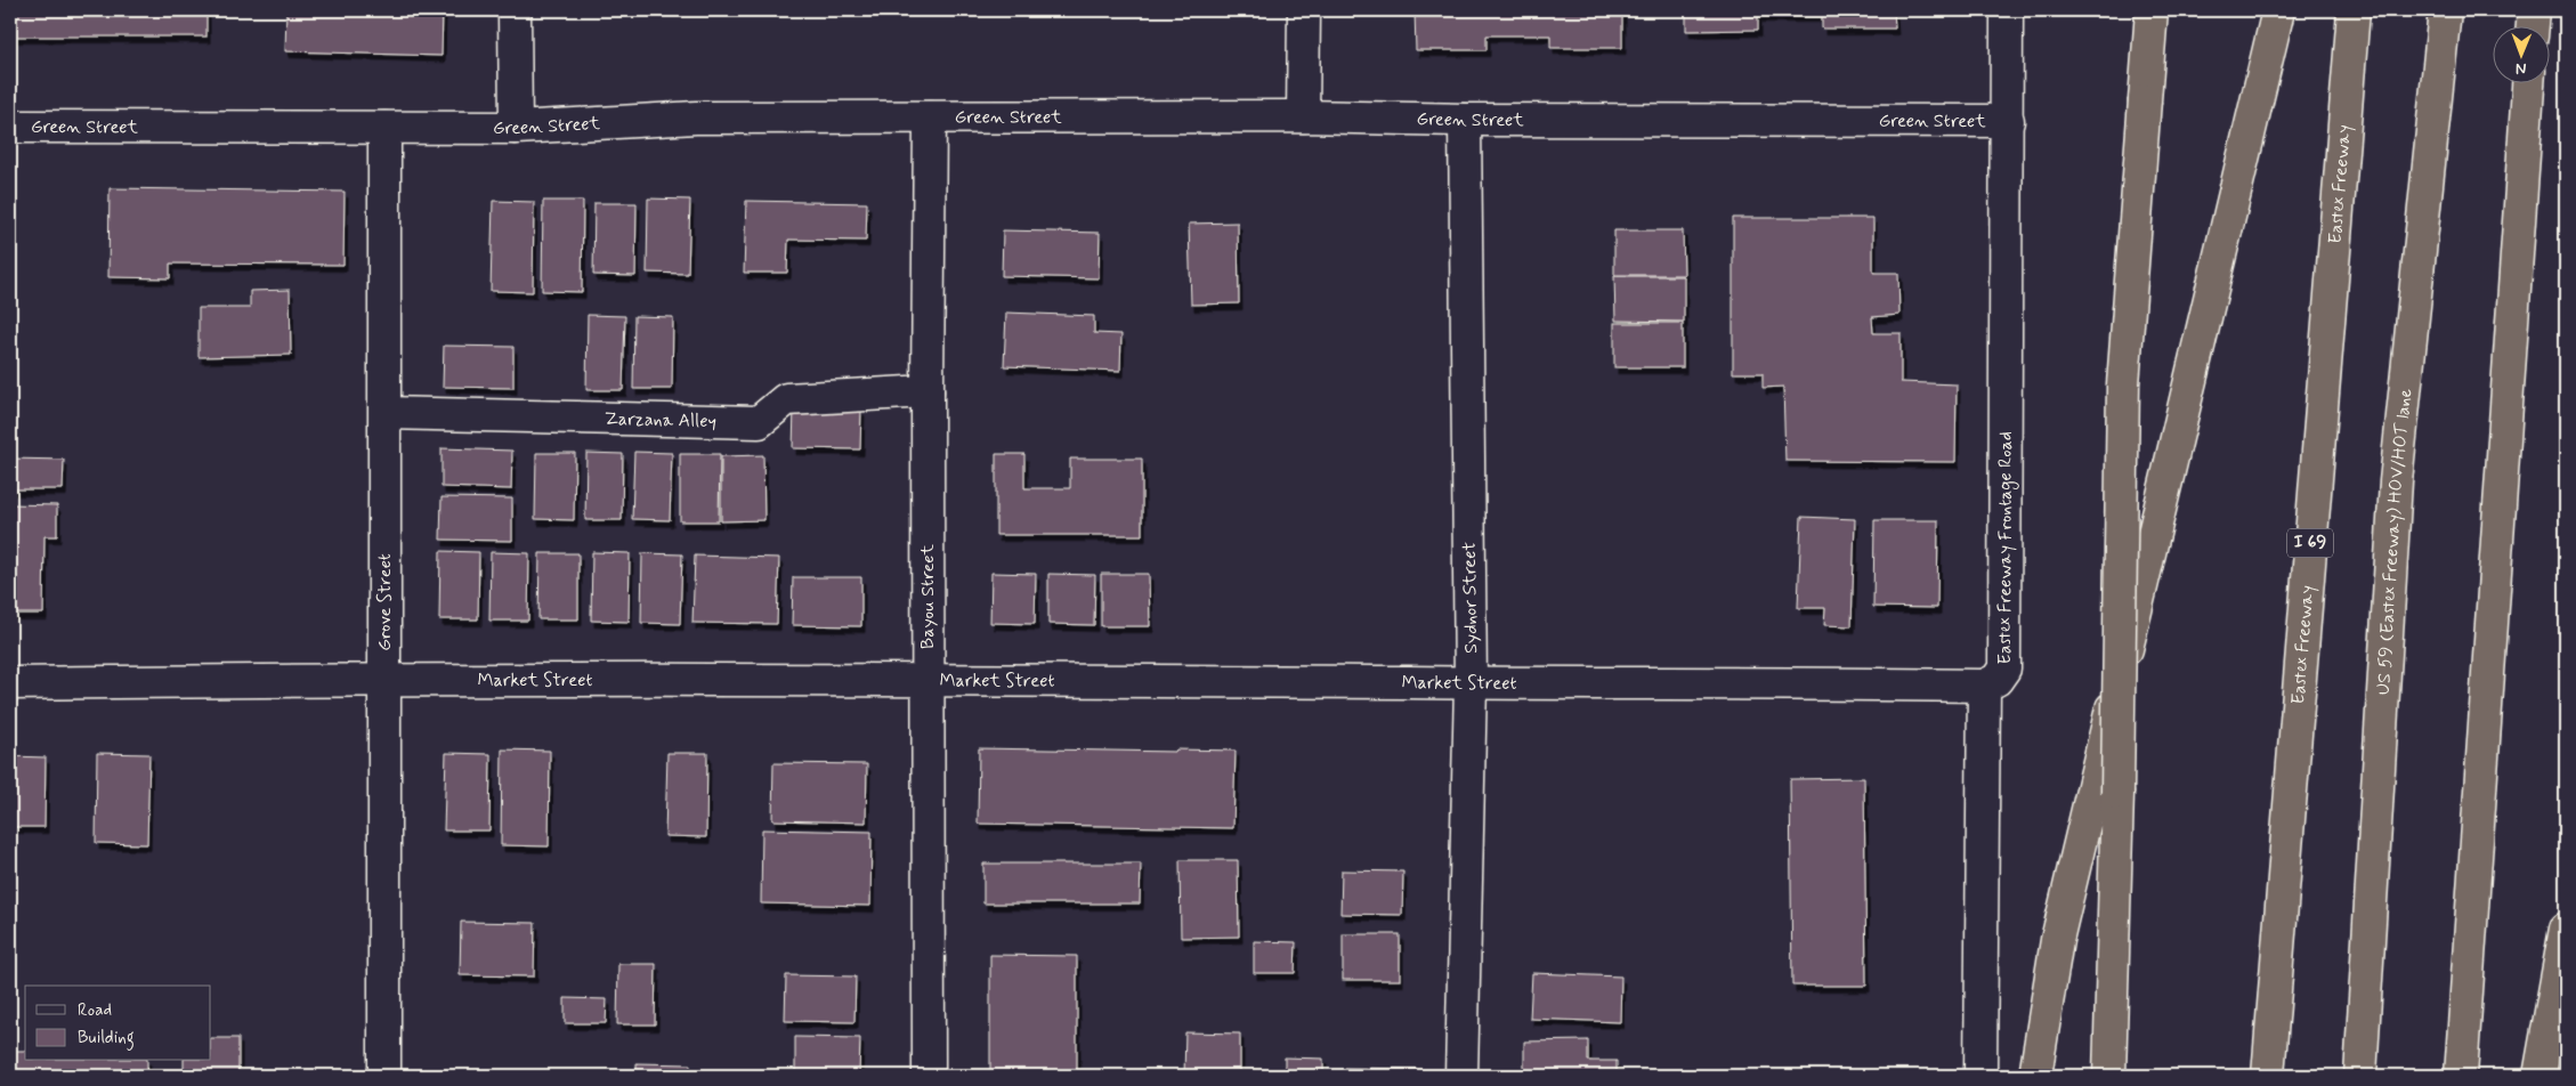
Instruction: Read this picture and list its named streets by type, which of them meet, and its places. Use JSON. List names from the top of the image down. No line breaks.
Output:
{"streets":{"highway":["Eastex Freeway","US 59 (Eastex Freeway) HOV/HOT lane","I 69"],"street":["Green Street","Zarzana Alley","Eastex Freeway Frontage Road","Bayou Street","Sydnor Street","Grove Street","Market Street"]},"crossings":[["Green Street","Eastex Freeway Frontage Road"],["Green Street","Bayou Street"],["Green Street","Sydnor Street"],["Green Street","Grove Street"],["Zarzana Alley","Bayou Street"],["Zarzana Alley","Grove Street"],["Eastex Freeway Frontage Road","Market Street"],["Bayou Street","Market Street"],["Sydnor Street","Market Street"],["Grove Street","Market Street"]],"legend":["Road","Building"],"north":"bottom"}
